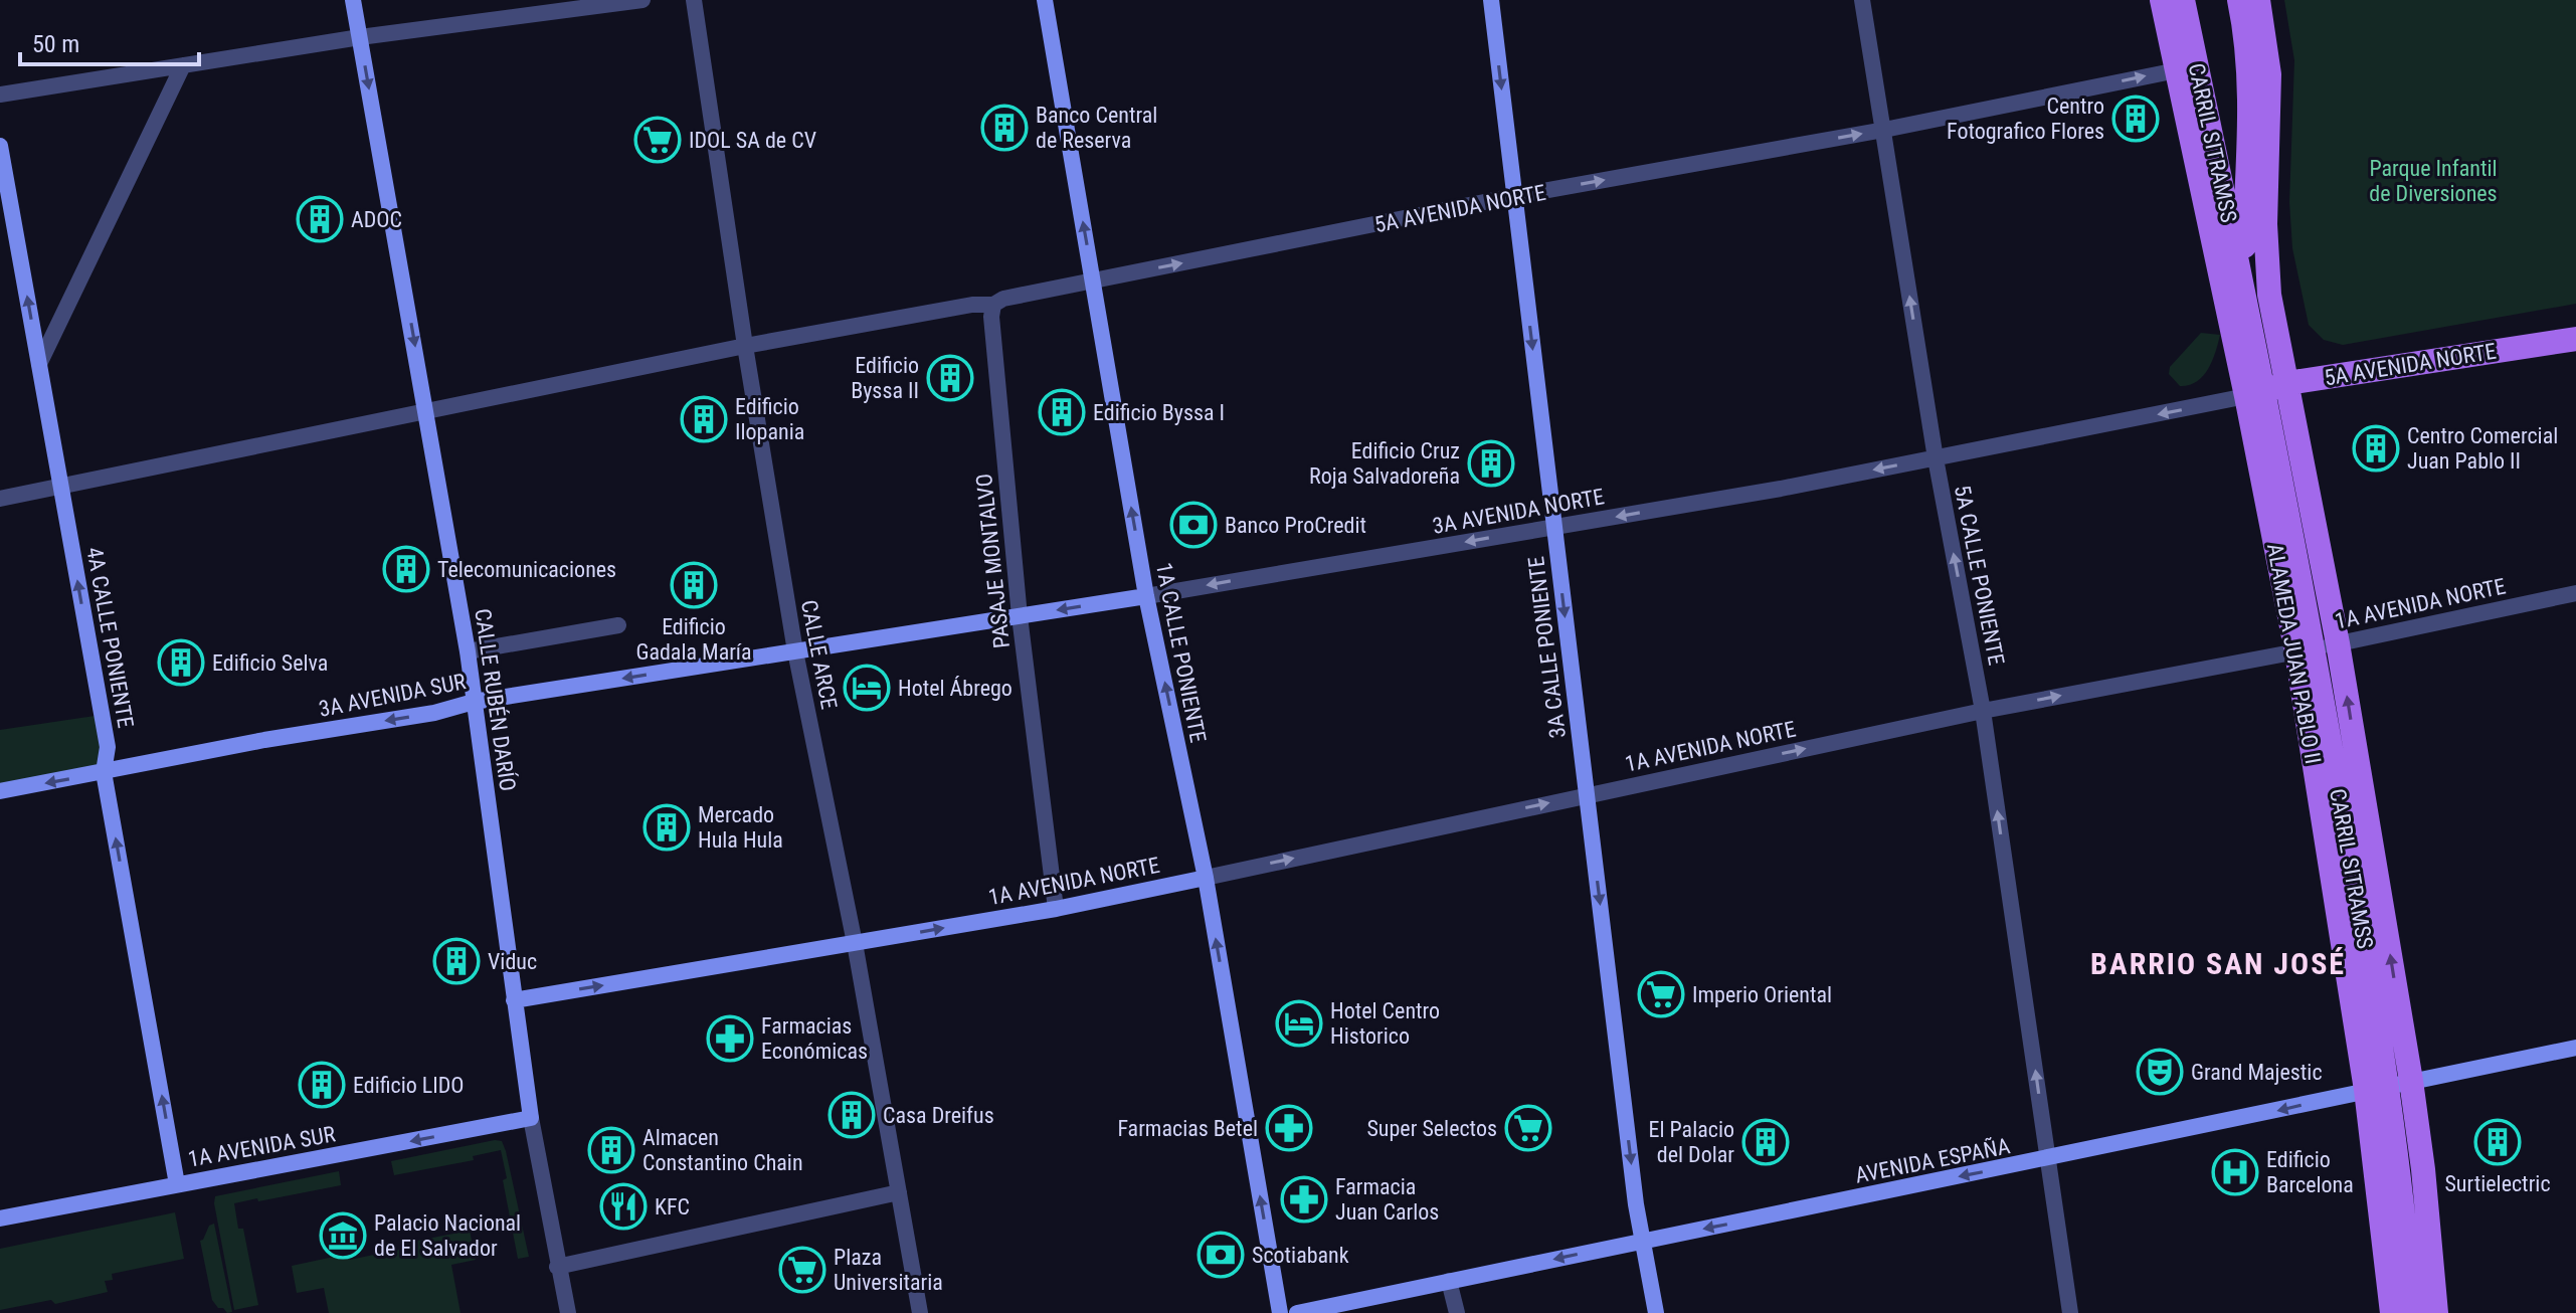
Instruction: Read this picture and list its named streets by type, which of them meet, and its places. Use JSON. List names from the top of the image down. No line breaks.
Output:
{"streets":{"main road":["CARRIL SITRAMSS","5A AVENIDA NORTE","3A AVENIDA NORTE","1A AVENIDA NORTE","4A CALLE PONIENTE","3A CALLE PONIENTE","1A CALLE PONIENTE","ALAMEDA JUAN PABLO II","3A AVENIDA SUR","CALLE RUBÉN DARÍO","1A AVENIDA SUR","AVENIDA ESPAÑA"],"street":["PASAJE MONTALVO","5A CALLE PONIENTE","CALLE ARCE"]},"crossings":[["CARRIL SITRAMSS","5A AVENIDA NORTE"],["CARRIL SITRAMSS","3A AVENIDA NORTE"],["CARRIL SITRAMSS","1A AVENIDA NORTE"],["CARRIL SITRAMSS","ALAMEDA JUAN PABLO II"],["CARRIL SITRAMSS","AVENIDA ESPAÑA"],["5A AVENIDA NORTE","3A AVENIDA NORTE"],["5A AVENIDA NORTE","PASAJE MONTALVO"],["5A AVENIDA NORTE","5A CALLE PONIENTE"],["5A AVENIDA NORTE","4A CALLE PONIENTE"],["5A AVENIDA NORTE","3A CALLE PONIENTE"],["5A AVENIDA NORTE","1A CALLE PONIENTE"],["5A AVENIDA NORTE","ALAMEDA JUAN PABLO II"],["5A AVENIDA NORTE","CALLE ARCE"],["5A AVENIDA NORTE","CALLE RUBÉN DARÍO"],["3A AVENIDA NORTE","PASAJE MONTALVO"],["3A AVENIDA NORTE","5A CALLE PONIENTE"],["3A AVENIDA NORTE","3A CALLE PONIENTE"],["3A AVENIDA NORTE","1A CALLE PONIENTE"],["3A AVENIDA NORTE","ALAMEDA JUAN PABLO II"],["3A AVENIDA NORTE","CALLE ARCE"],["3A AVENIDA NORTE","3A AVENIDA SUR"],["PASAJE MONTALVO","1A AVENIDA NORTE"],["5A CALLE PONIENTE","1A AVENIDA NORTE"],["5A CALLE PONIENTE","AVENIDA ESPAÑA"],["1A AVENIDA NORTE","3A CALLE PONIENTE"],["1A AVENIDA NORTE","1A CALLE PONIENTE"],["1A AVENIDA NORTE","ALAMEDA JUAN PABLO II"],["1A AVENIDA NORTE","CALLE ARCE"],["4A CALLE PONIENTE","3A AVENIDA SUR"],["4A CALLE PONIENTE","1A AVENIDA SUR"],["3A CALLE PONIENTE","AVENIDA ESPAÑA"],["CALLE ARCE","3A AVENIDA SUR"],["3A AVENIDA SUR","CALLE RUBÉN DARÍO"],["CALLE RUBÉN DARÍO","1A AVENIDA SUR"]],"one_way":["5A AVENIDA NORTE","3A AVENIDA NORTE","5A CALLE PONIENTE","1A AVENIDA NORTE","4A CALLE PONIENTE","3A CALLE PONIENTE","1A CALLE PONIENTE","3A AVENIDA SUR","1A AVENIDA SUR","AVENIDA ESPAÑA"],"districts":["BARRIO SAN JOSÉ"],"parks":["Parque Infantil de Diversiones"],"places":{"building":["Centro Fotografico Flores","Banco Central de Reserva","ADOC","Edificio Byssa II","Edificio Byssa I","Edificio Ilopania","Centro Comercial Juan Pablo II","Edificio Cruz Roja Salvadoreña","Telecomunicaciones","Edificio Gadala María","Edificio Selva","Mercado Hula Hula","Viduc","Edificio LIDO","Casa Dreifus","El Palacio del Dolar","Surtielectric","Almacen Constantino Chain"],"supermarket":["IDOL SA de CV","Imperio Oriental","Super Selectos","Plaza Universitaria"],"bank":["Banco ProCredit","Scotiabank"],"hotel":["Hotel Ábrego","Hotel Centro Historico"],"pharmacy":["Farmacias Económicas","Farmacias Betel","Farmacia Juan Carlos"],"theatre":["Grand Majestic"],"hospital":["Edificio Barcelona"],"restaurant":["KFC"],"museum":["Palacio Nacional de El Salvador"]},"scale_bar":"50 m"}
